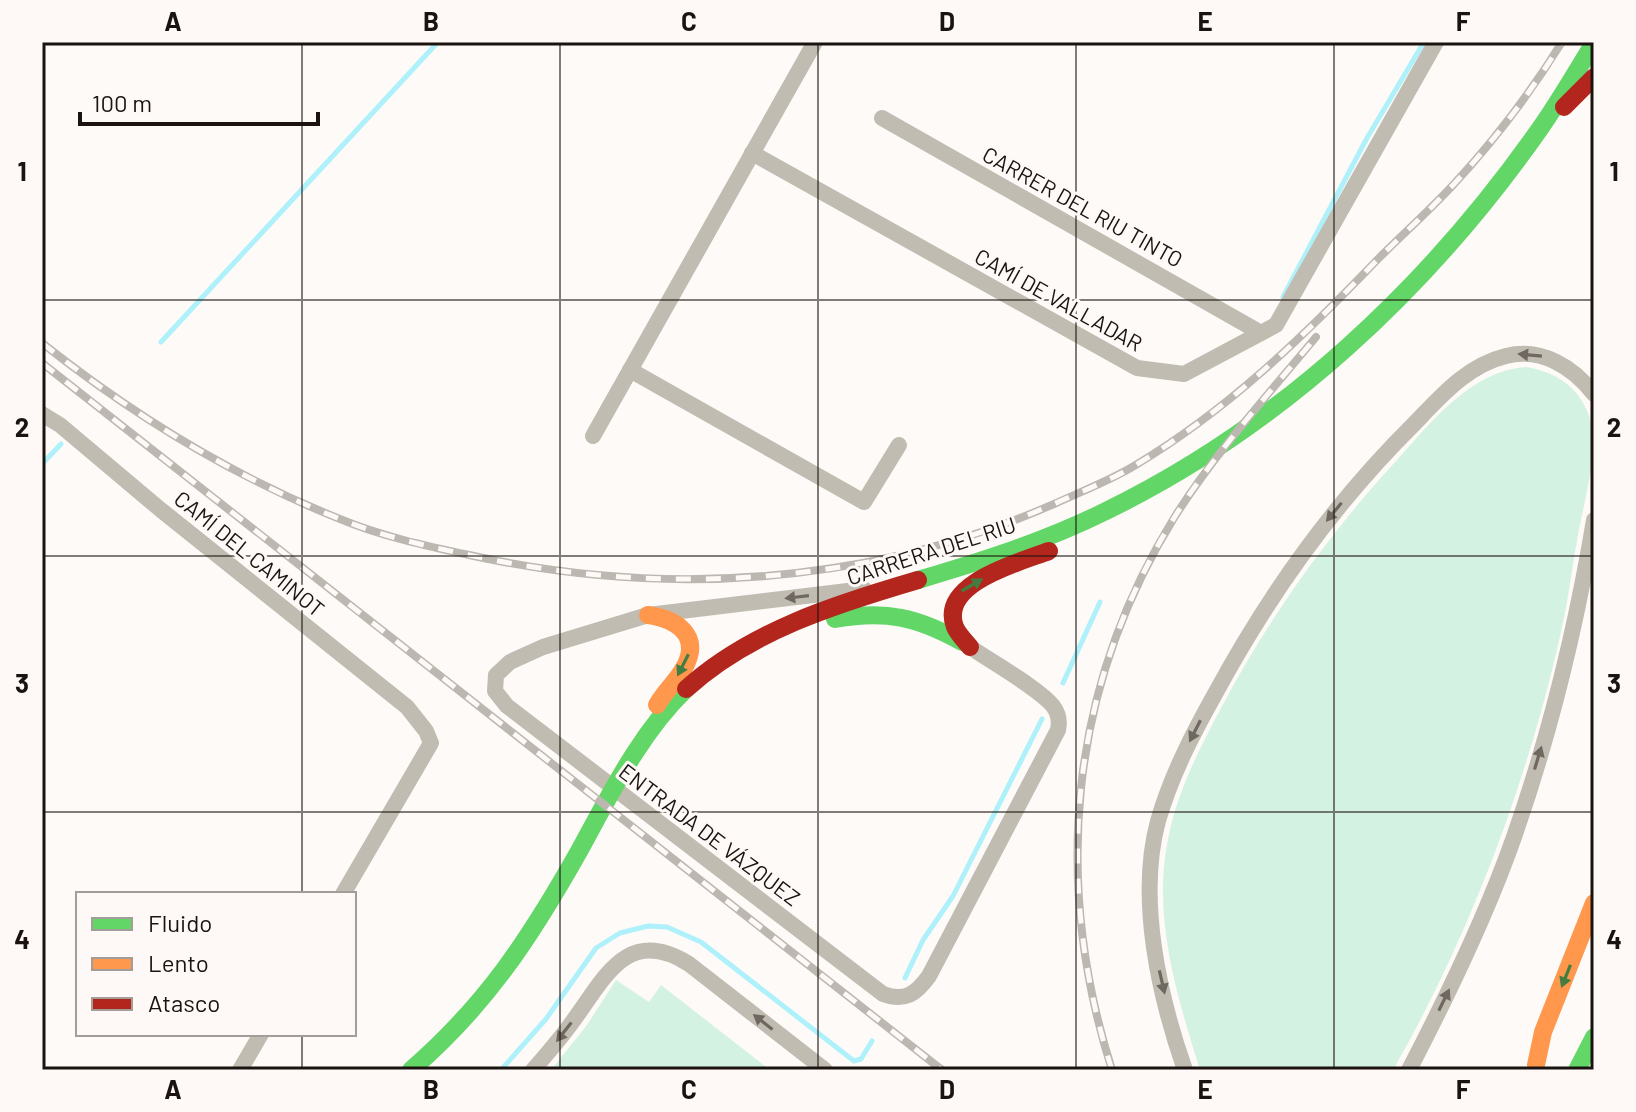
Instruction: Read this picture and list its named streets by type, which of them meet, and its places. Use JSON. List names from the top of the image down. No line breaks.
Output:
{"streets":{"main road":["CARRERA DEL RIU"],"street":["CARRER DEL RIU TINTO","CAMÍ DE VALLADAR","CAMÍ DEL CAMINOT","ENTRADA DE VÁZQUEZ"]},"crossings":[["CARRER DEL RIU TINTO","CAMÍ DE VALLADAR"],["CARRERA DEL RIU","ENTRADA DE VÁZQUEZ"]],"legend":["Fluido","Lento","Atasco"],"scale_bar":"100 m","grid":{"columns":["A","B","C","D","E","F"],"rows":["1","2","3","4"]}}
